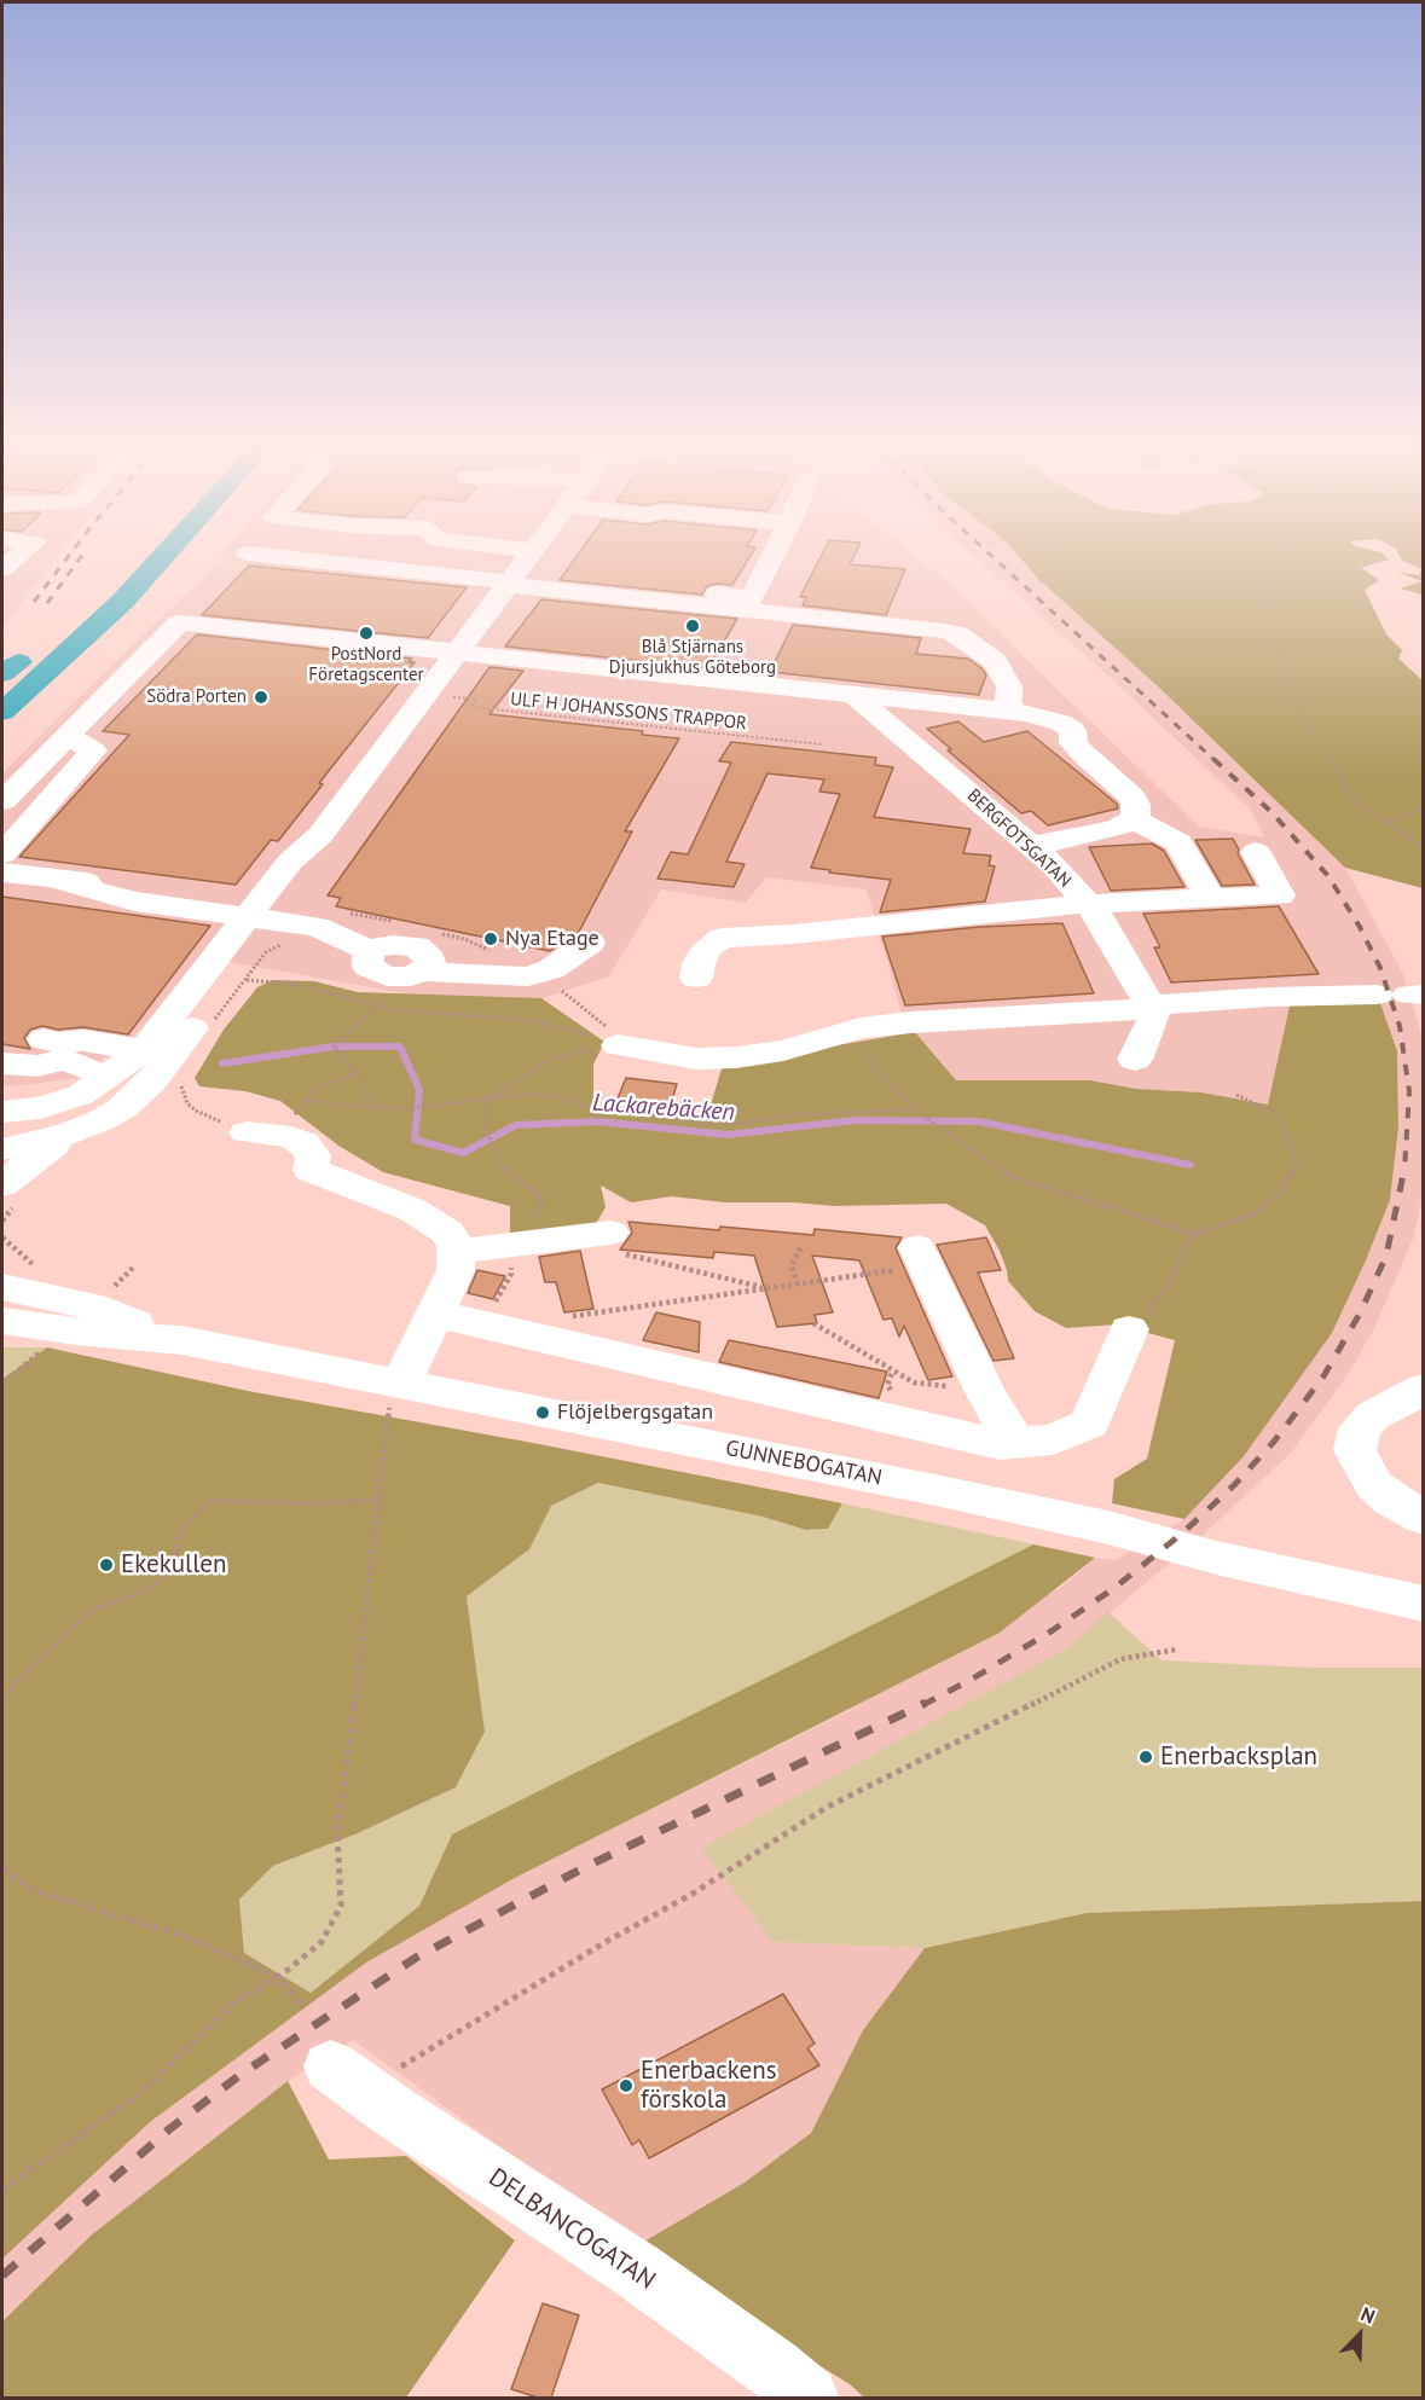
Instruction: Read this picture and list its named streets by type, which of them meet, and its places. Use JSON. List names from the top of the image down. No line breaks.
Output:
{"streets":{"street":["BERGFOTSGATAN","GUNNEBOGATAN","DELBANCOGATAN"],"path":["ULF H JOHANSSONS TRAPPOR"]},"water":["Lackarebäcken"],"places":["Blå Stjärnans Djursjukhus Göteborg","PostNord Företagscenter","Södra Porten","Nya Etage","Flöjelbergsgatan","Ekekullen","Enerbacksplan","Enerbackens förskola"],"north":"top right"}
